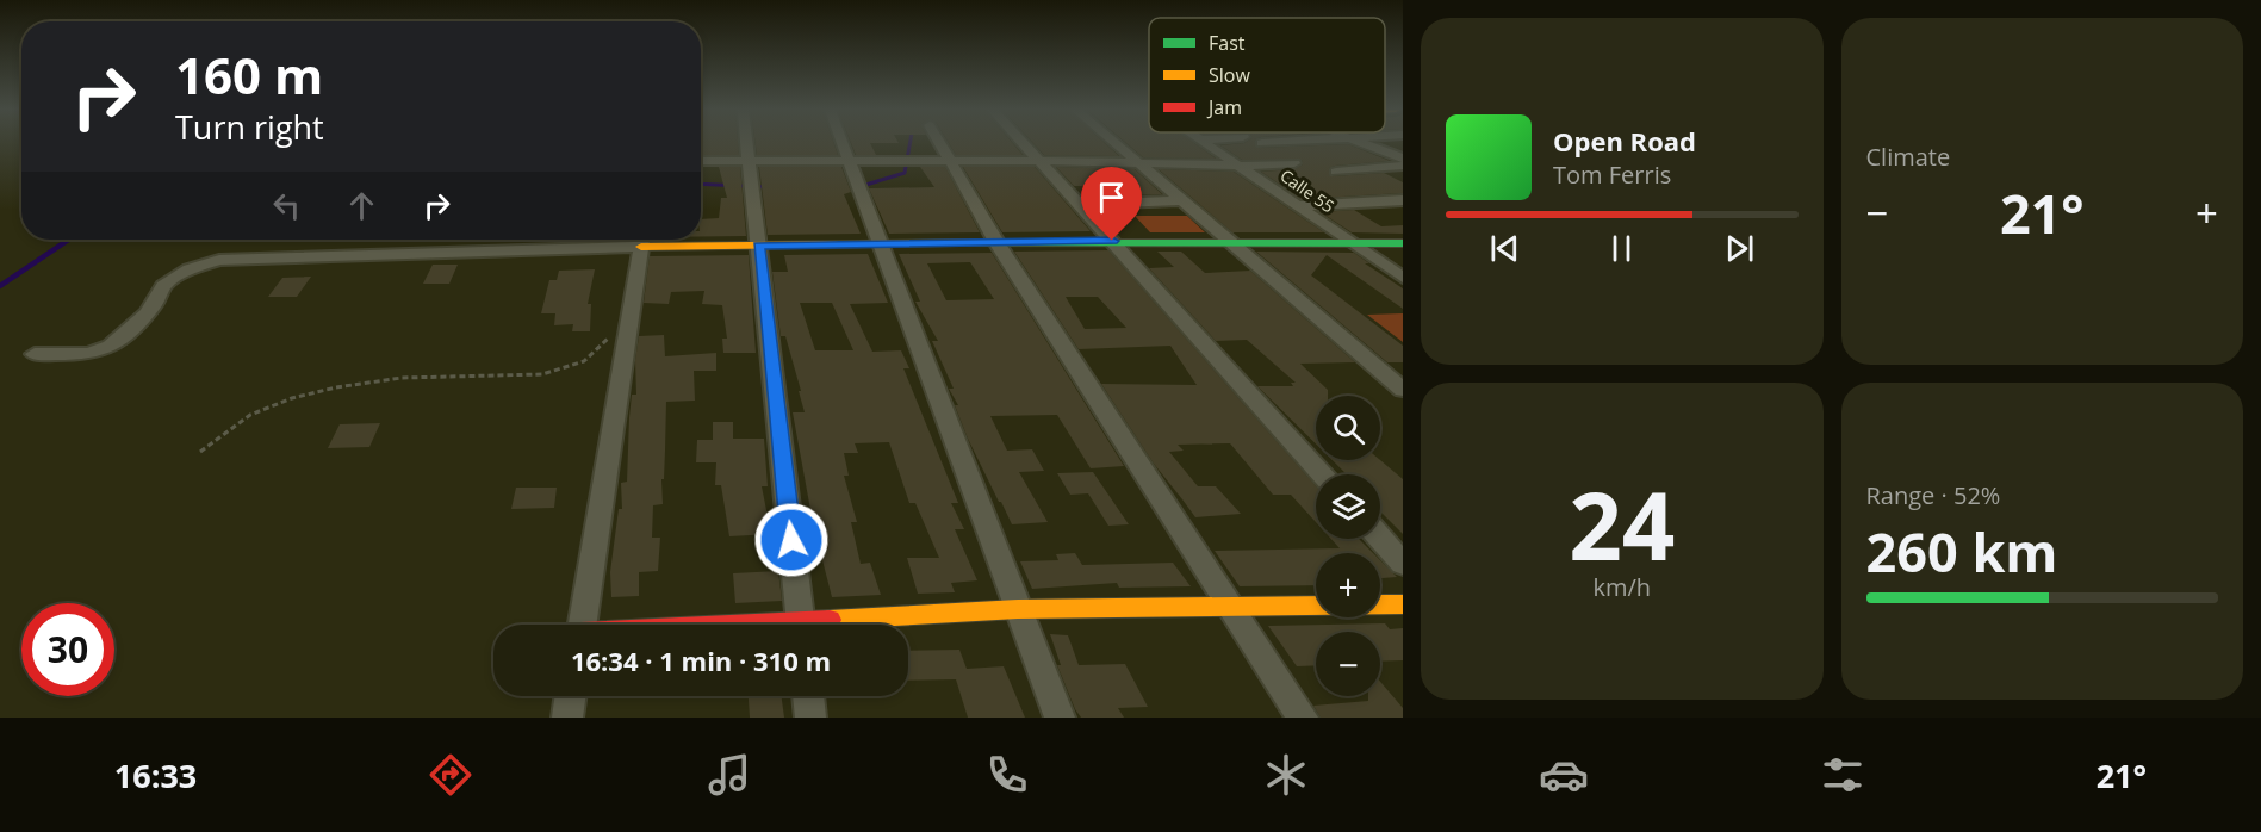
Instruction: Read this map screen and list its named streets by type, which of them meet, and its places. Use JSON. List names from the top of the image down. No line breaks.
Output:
{"streets":{"street":["Calle 55"]},"legend":["Fast","Slow","Jam"],"page":{"tile":["Climate",["24","km/h"],["Range · 52%","260 km"]],"turn":["160 m","Turn right"],"song":["Open Road","Tom Ferris"],"heat":["−","21°","+"],"map_buttons":["+","−"],"limit":"30","trip":"16:34 · 1 min · 310 m","tabs":["16:33","21°"]}}
